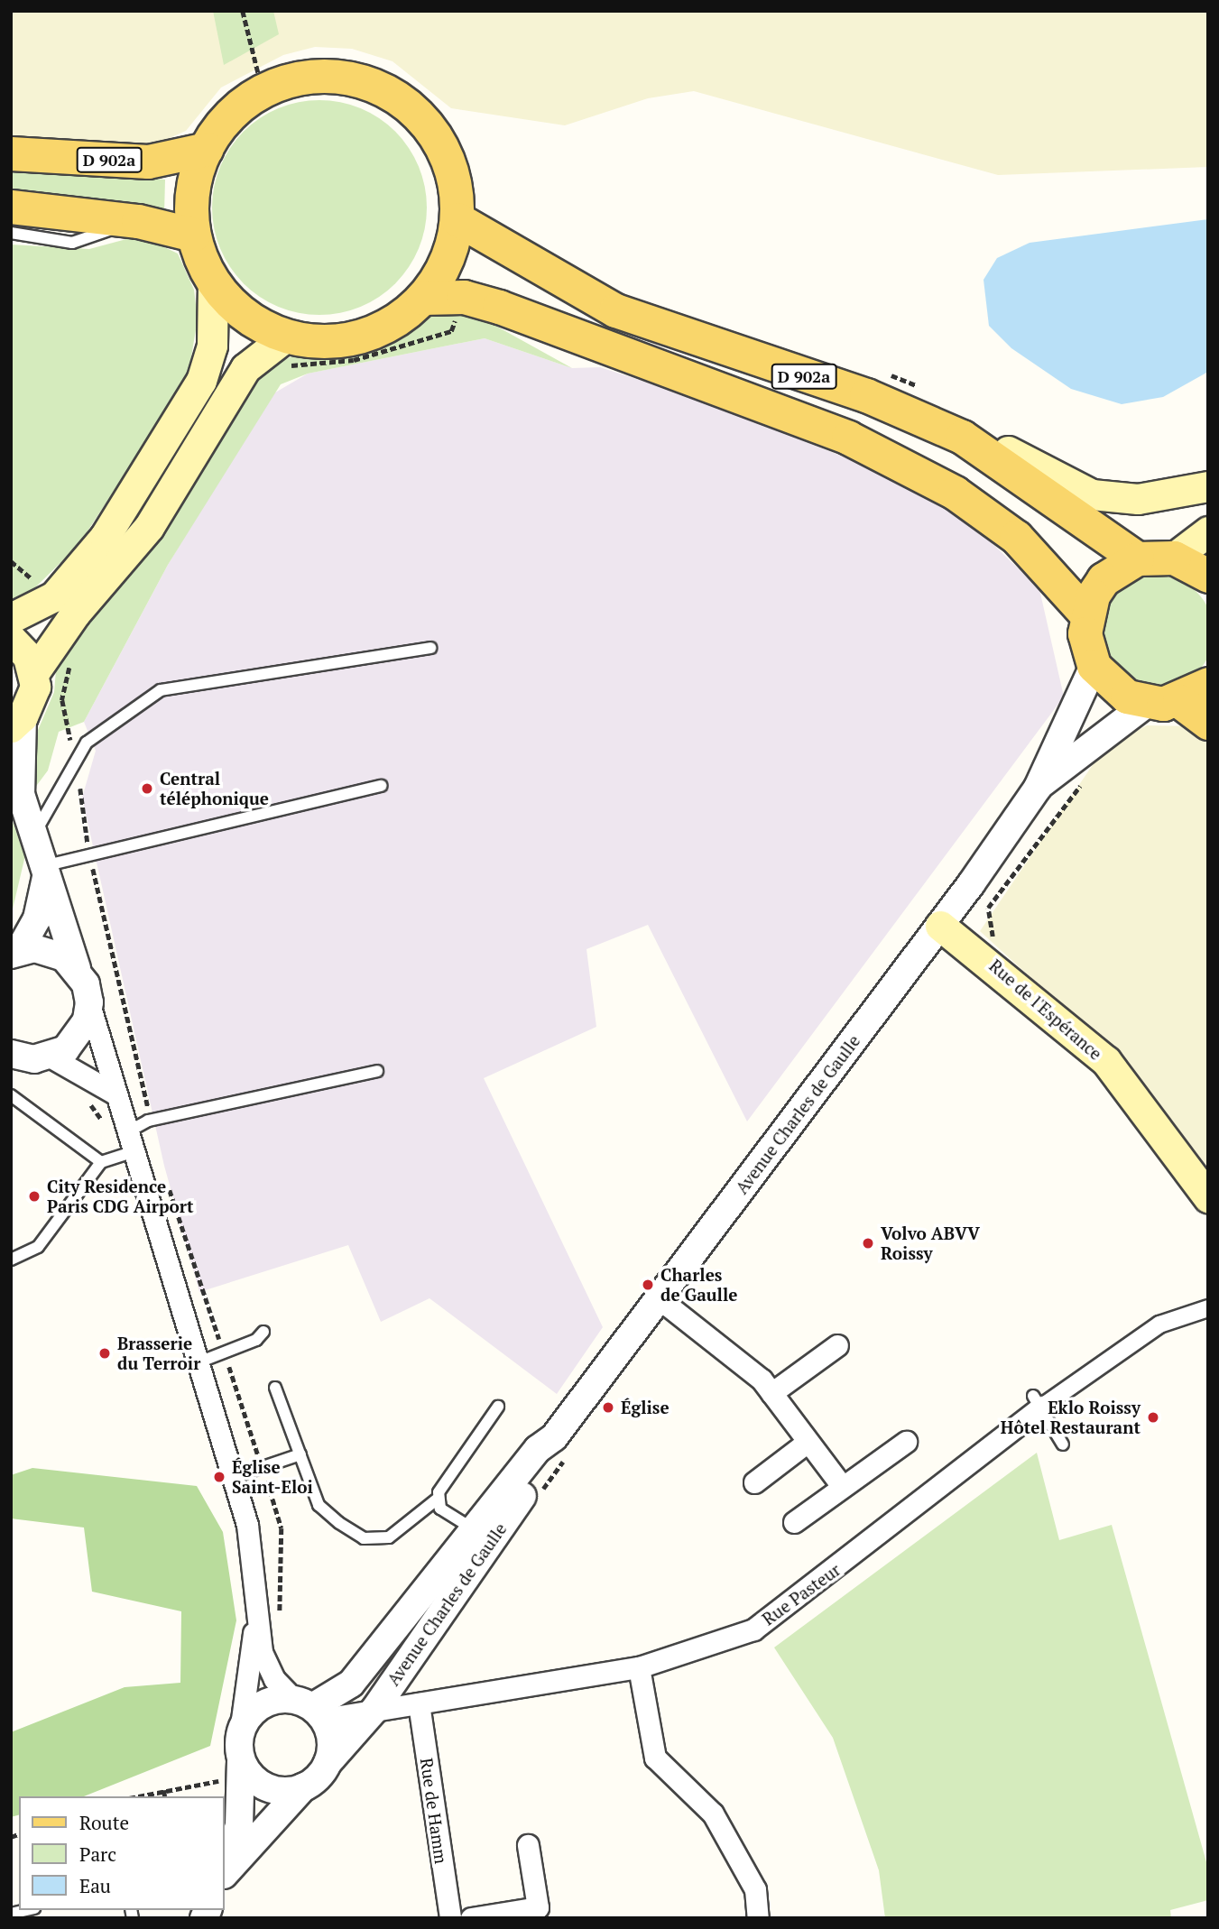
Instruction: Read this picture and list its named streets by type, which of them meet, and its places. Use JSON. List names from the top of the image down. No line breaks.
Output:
{"streets":{"main road":["D 902a","Rue de l'Espérance"],"street":["Avenue Charles de Gaulle","Rue Pasteur","Rue de Hamm"]},"crossings":[["Rue de l'Espérance","Avenue Charles de Gaulle"],["Avenue Charles de Gaulle","Rue Pasteur"],["Rue Pasteur","Rue de Hamm"]],"places":["Central téléphonique","City Residence Paris CDG Airport","Volvo ABVV Roissy","Charles de Gaulle","Brasserie du Terroir","Église","Eklo Roissy Hôtel Restaurant","Église Saint-Eloi"],"legend":["Route","Parc","Eau"]}
